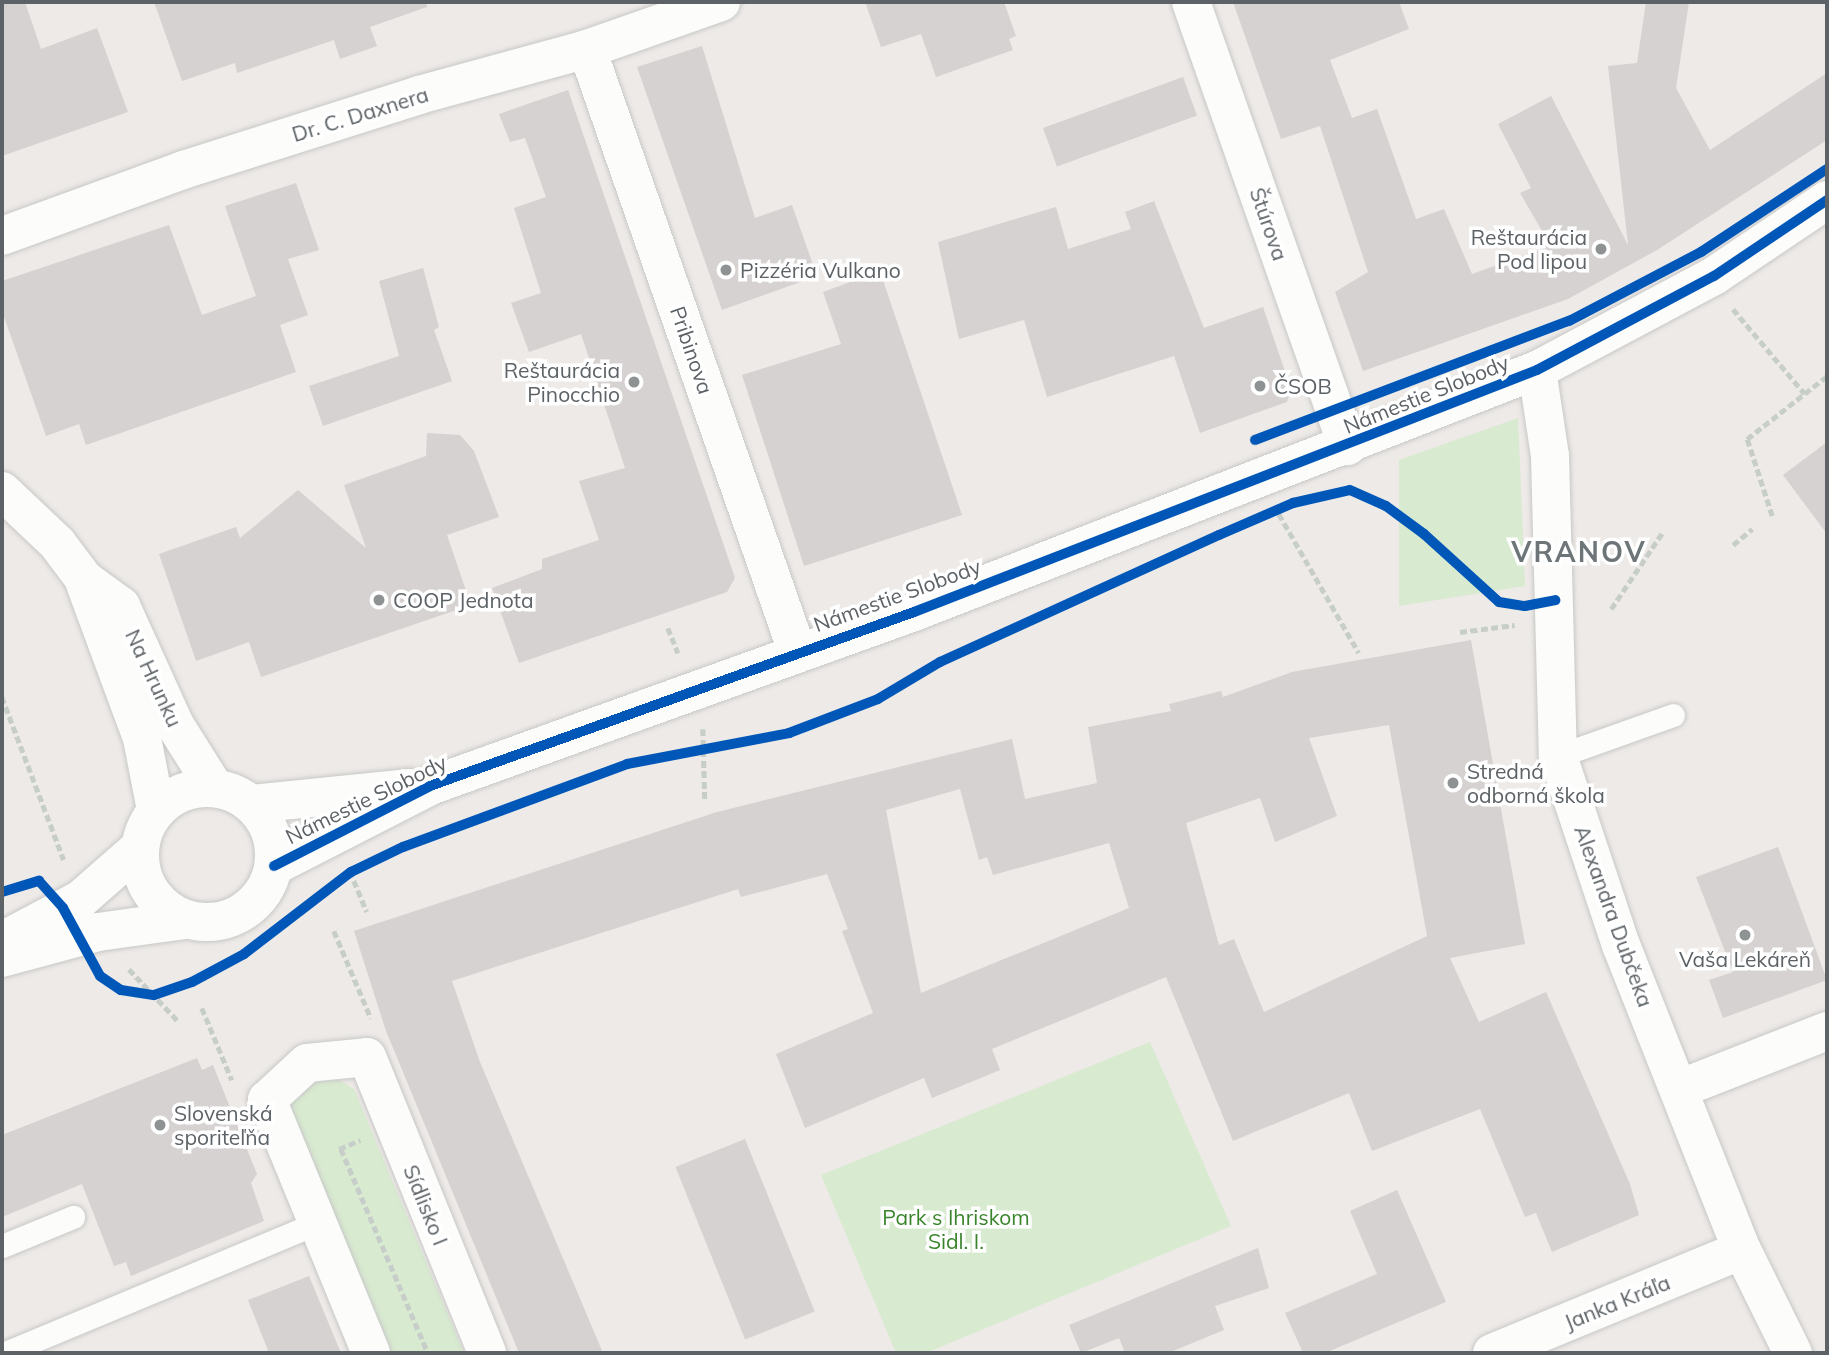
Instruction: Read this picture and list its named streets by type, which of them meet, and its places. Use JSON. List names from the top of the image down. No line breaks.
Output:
{"streets":{"street":["Dr. C. Daxnera","Štúrova","Pribinova","Námestie Slobody","Na Hrunku","Alexandra Dubčeka","Sídlisko I","Janka Kráľa"]},"crossings":[["Dr. C. Daxnera","Pribinova"],["Štúrova","Námestie Slobody"],["Pribinova","Námestie Slobody"],["Námestie Slobody","Na Hrunku"],["Námestie Slobody","Alexandra Dubčeka"],["Alexandra Dubčeka","Janka Kráľa"]],"districts":["VRANOV"],"parks":["Park s Ihriskom Sidl. I."],"places":["Reštaurácia Pod lipou","Pizzéria Vulkano","Reštaurácia Pinocchio","ČSOB","COOP Jednota","Stredná odborná škola","Vaša Lekáreň","Slovenská sporiteľňa"]}
